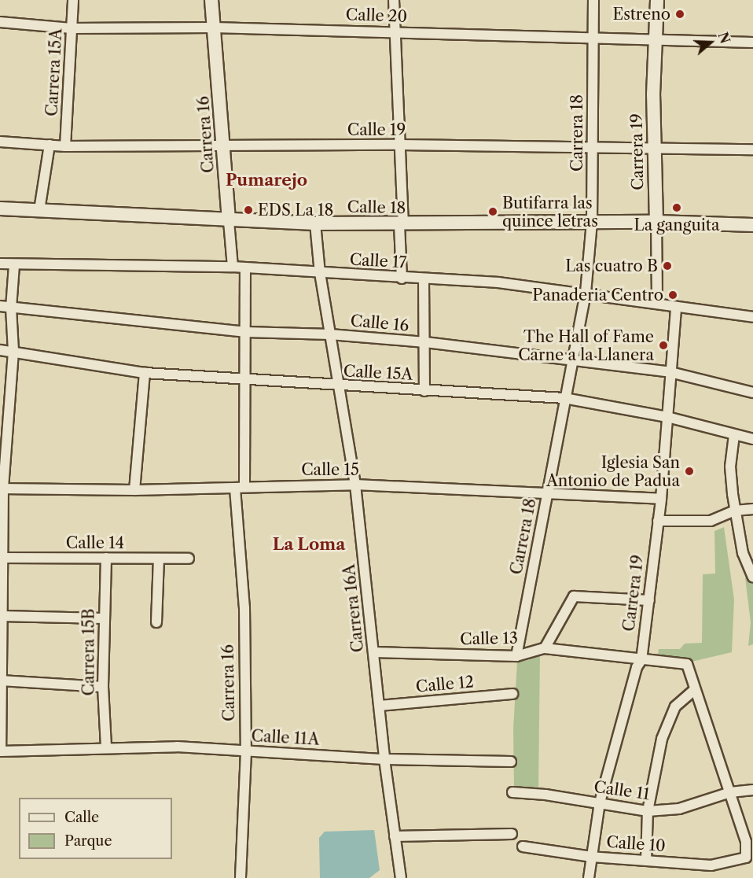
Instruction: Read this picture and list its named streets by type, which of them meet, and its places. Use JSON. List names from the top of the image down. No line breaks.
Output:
{"streets":{"main road":["Carrera 16","Carrera 19","Calle 18"],"street":["Calle 20","Carrera 15A","Calle 19","Carrera 18","Calle 17","Calle 16","Calle 15A","Calle 15","Calle 14","Carrera 16A","Calle 13","Carrera 15B","Calle 12","Calle 11A","Calle 11","Calle 10"]},"crossings":[["Calle 20","Carrera 15A"],["Calle 20","Carrera 18"],["Calle 20","Carrera 16"],["Calle 20","Carrera 19"],["Carrera 15A","Calle 19"],["Calle 19","Carrera 18"],["Calle 19","Carrera 16"],["Calle 19","Carrera 19"],["Carrera 18","Calle 18"],["Carrera 18","Calle 17"],["Carrera 18","Calle 16"],["Carrera 18","Calle 15A"],["Carrera 18","Calle 15"],["Carrera 18","Calle 13"],["Carrera 16","Calle 18"],["Carrera 16","Calle 17"],["Carrera 16","Calle 16"],["Carrera 16","Calle 15A"],["Carrera 16","Calle 15"],["Carrera 16","Calle 11A"],["Carrera 19","Calle 18"],["Carrera 19","Calle 17"],["Carrera 19","Calle 16"],["Carrera 19","Calle 15A"],["Carrera 19","Calle 15"],["Carrera 19","Calle 13"],["Carrera 19","Calle 11"],["Carrera 19","Calle 10"],["Calle 18","Carrera 16A"],["Calle 17","Carrera 16A"],["Calle 16","Carrera 16A"],["Calle 15A","Carrera 16A"],["Calle 15","Carrera 16A"],["Calle 14","Carrera 15B"],["Carrera 16A","Calle 13"],["Carrera 16A","Calle 12"],["Carrera 16A","Calle 11A"],["Carrera 15B","Calle 11A"]],"districts":["Pumarejo","La Loma"],"places":["Estreno","La ganguita","EDS La 18","Butifarra las quince letras","Las cuatro B","Panaderia Centro","The Hall of Fame Carne a la Llanera","Iglesia San Antonio de Padua"],"legend":["Calle","Parque"],"north":"right"}
